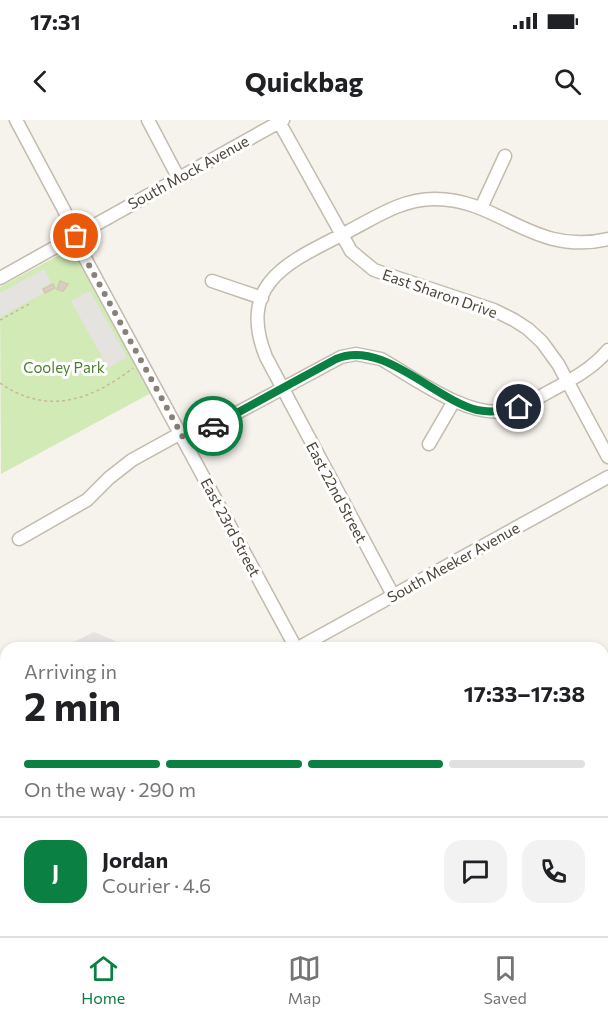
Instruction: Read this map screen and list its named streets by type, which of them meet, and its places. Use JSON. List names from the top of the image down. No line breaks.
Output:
{"streets":{"street":["South Mock Avenue","East Sharon Drive","East 22nd Street","East 23rd Street","South Meeker Avenue"]},"crossings":[["South Mock Avenue","East Sharon Drive"],["South Mock Avenue","East 23rd Street"],["East 22nd Street","South Meeker Avenue"]],"parks":["Cooley Park"],"page":{"status":"17:31","header":"Quickbag","heading":["2 min","Arriving in","17:33–17:38"],"panel":["Jordan","Courier · 4.6"],"bar":"On the way · 290 m","round":"J","tabs":["Home","Map","Saved"]}}
